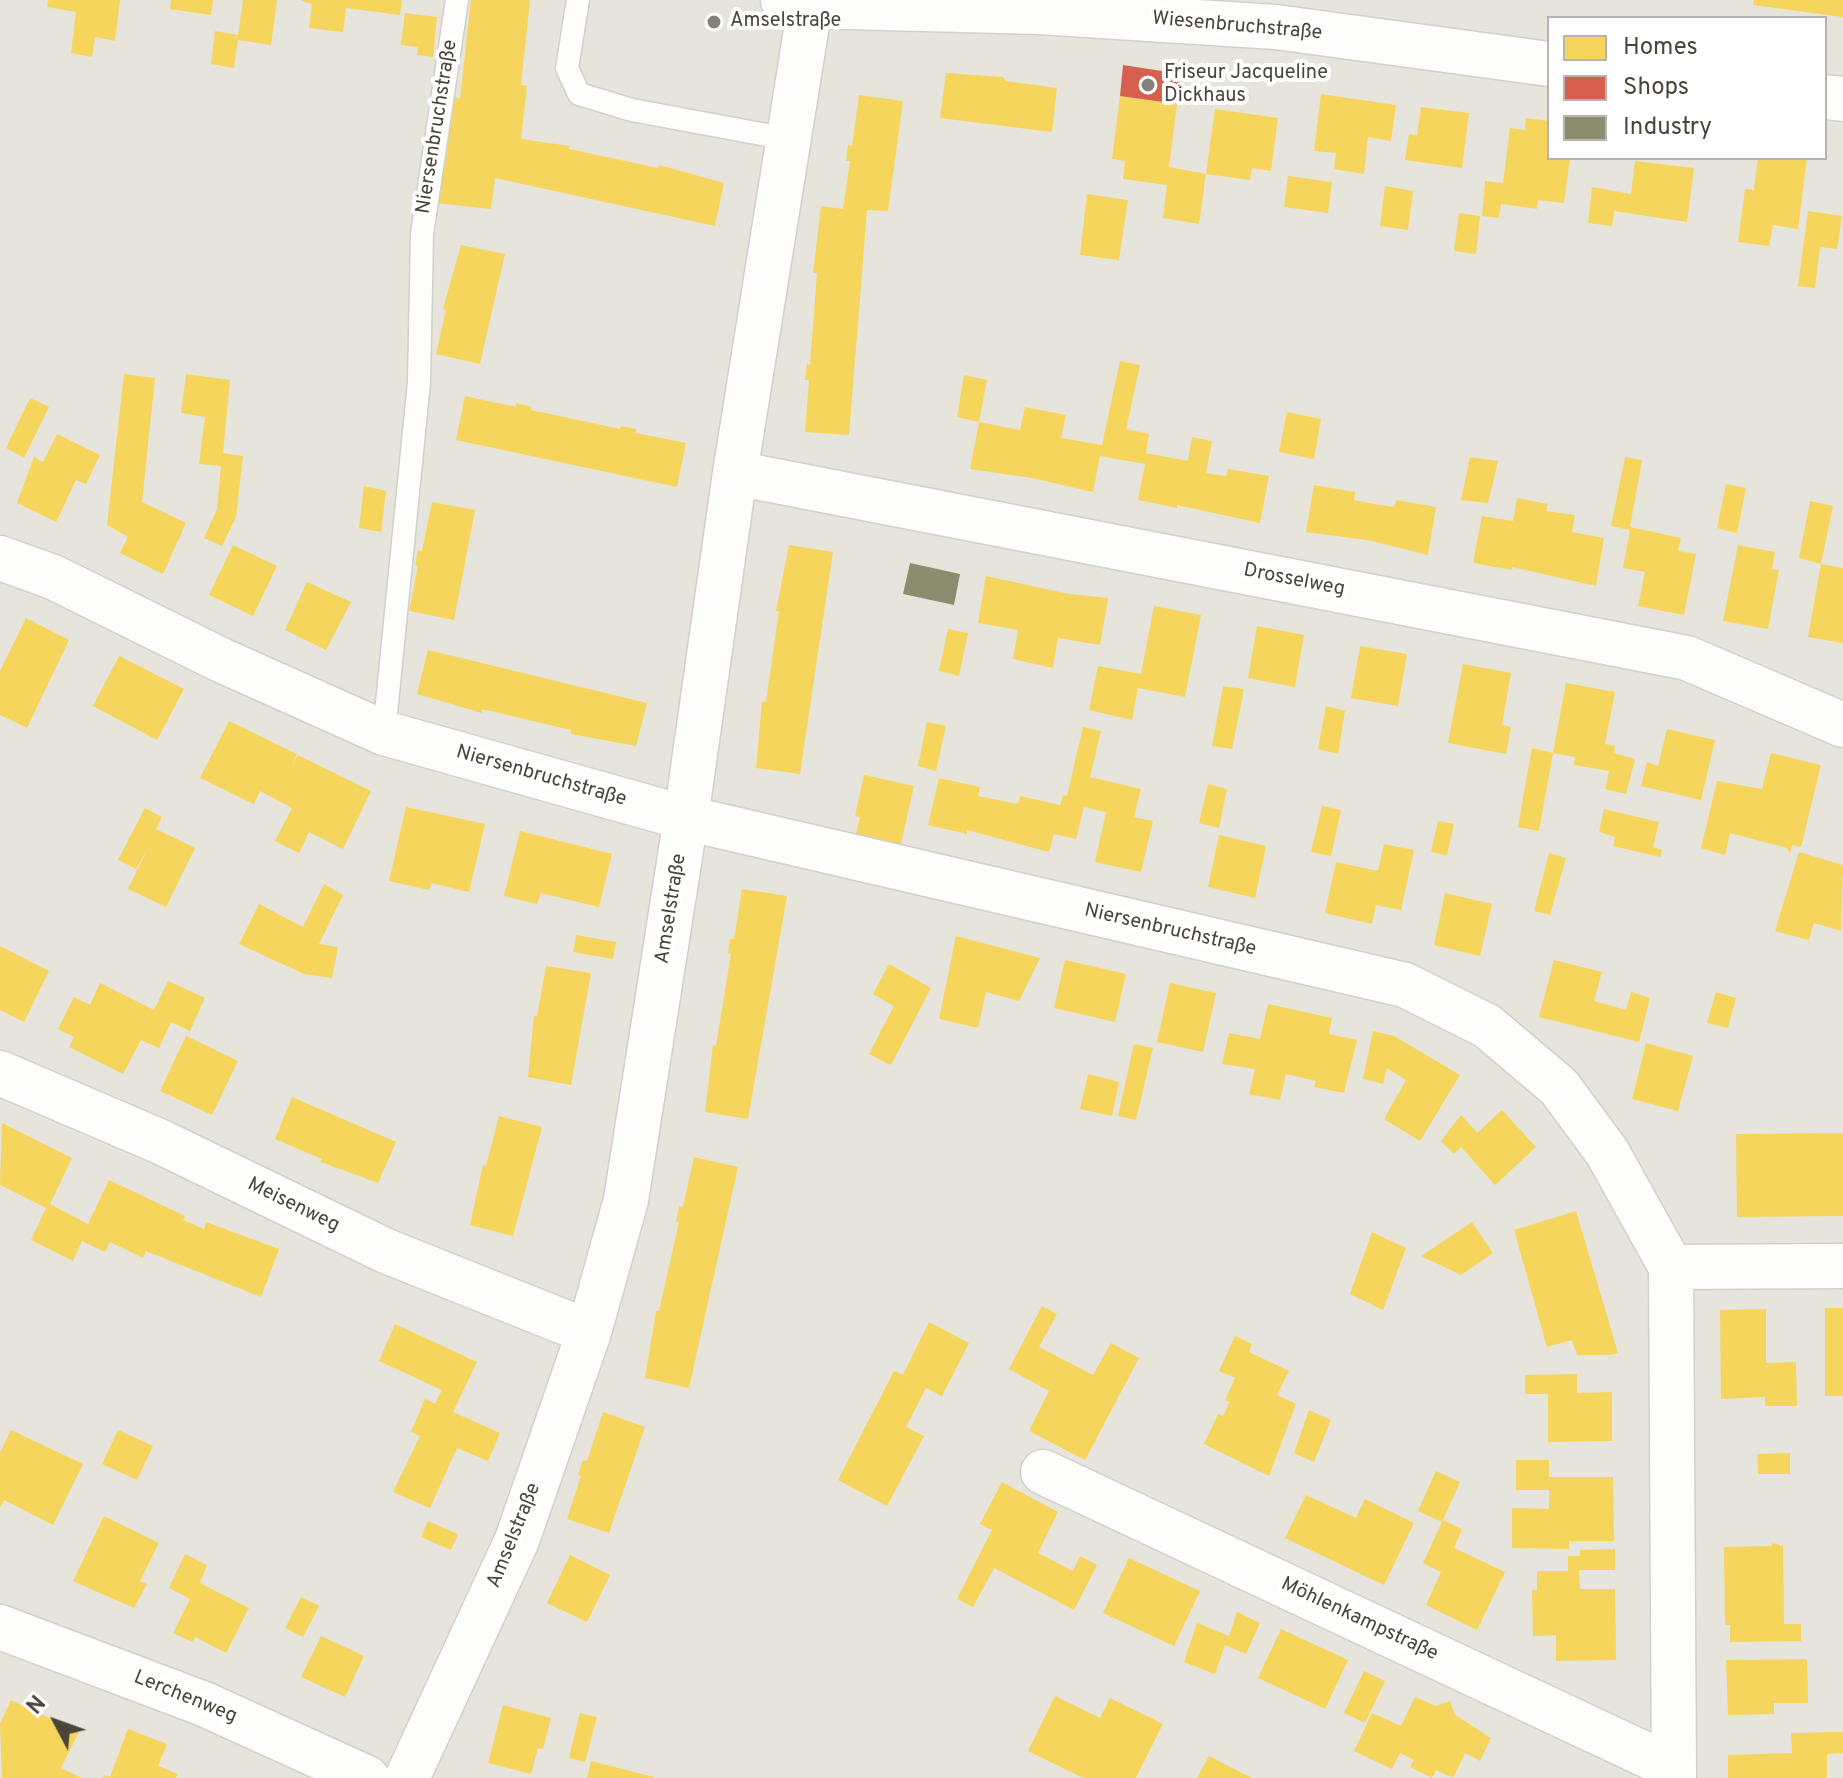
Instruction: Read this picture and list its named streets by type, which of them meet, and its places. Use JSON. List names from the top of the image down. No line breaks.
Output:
{"streets":{"street":["Wiesenbruchstraße","Niersenbruchstraße","Drosselweg","Amselstraße","Meisenweg","Möhlenkampstraße","Lerchenweg"]},"crossings":[["Wiesenbruchstraße","Amselstraße"],["Niersenbruchstraße","Amselstraße"],["Niersenbruchstraße","Möhlenkampstraße"],["Drosselweg","Amselstraße"],["Amselstraße","Meisenweg"]],"places":["Amselstraße","Friseur Jacqueline Dickhaus"],"legend":["Homes","Shops","Industry"],"north":"top left"}
